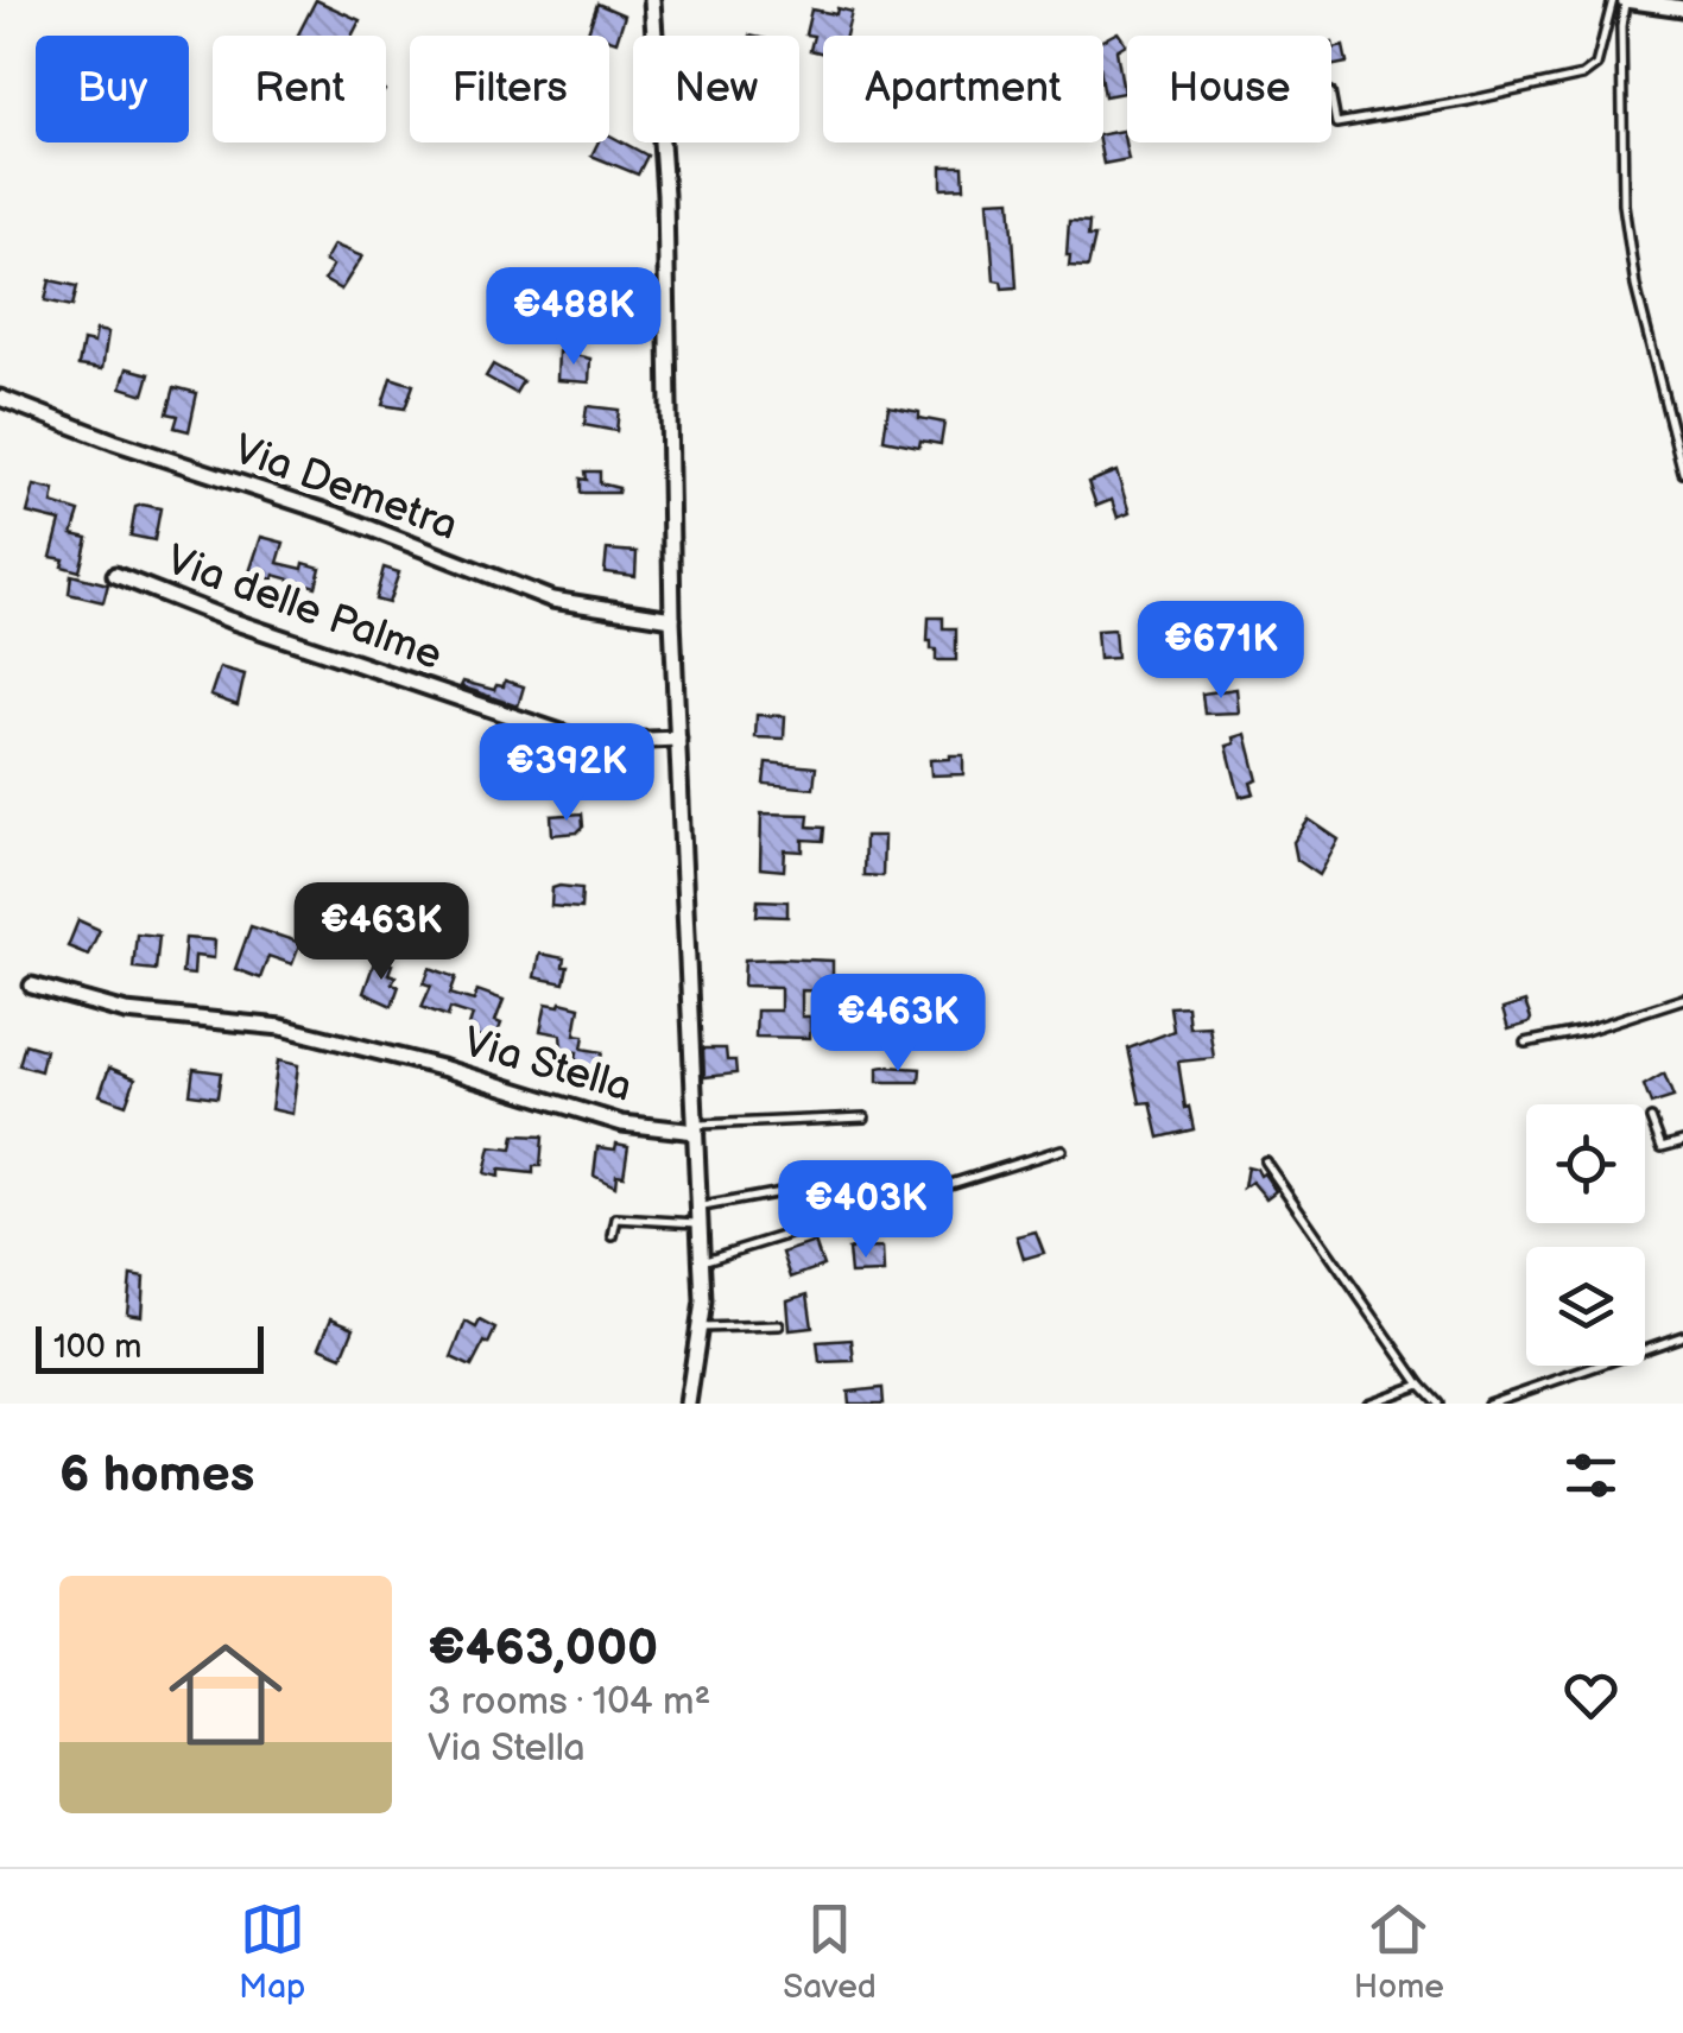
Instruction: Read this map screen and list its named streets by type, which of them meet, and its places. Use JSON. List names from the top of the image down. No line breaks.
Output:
{"streets":{"street":["Via Demetra","Via delle Palme","Via Stella"]},"scale_bar":"100 m","page":{"chip":["Buy","Rent","Filters","New","Apartment","House"],"price":["€488K","€671K","€392K","€463K","€463K","€403K"],"scale":"100 m","heading":"6 homes","list":[{"name":"€463,000","note":"3 rooms · 104 m² · Via Stella"}],"tabs":["Map","Saved","Home"]}}
